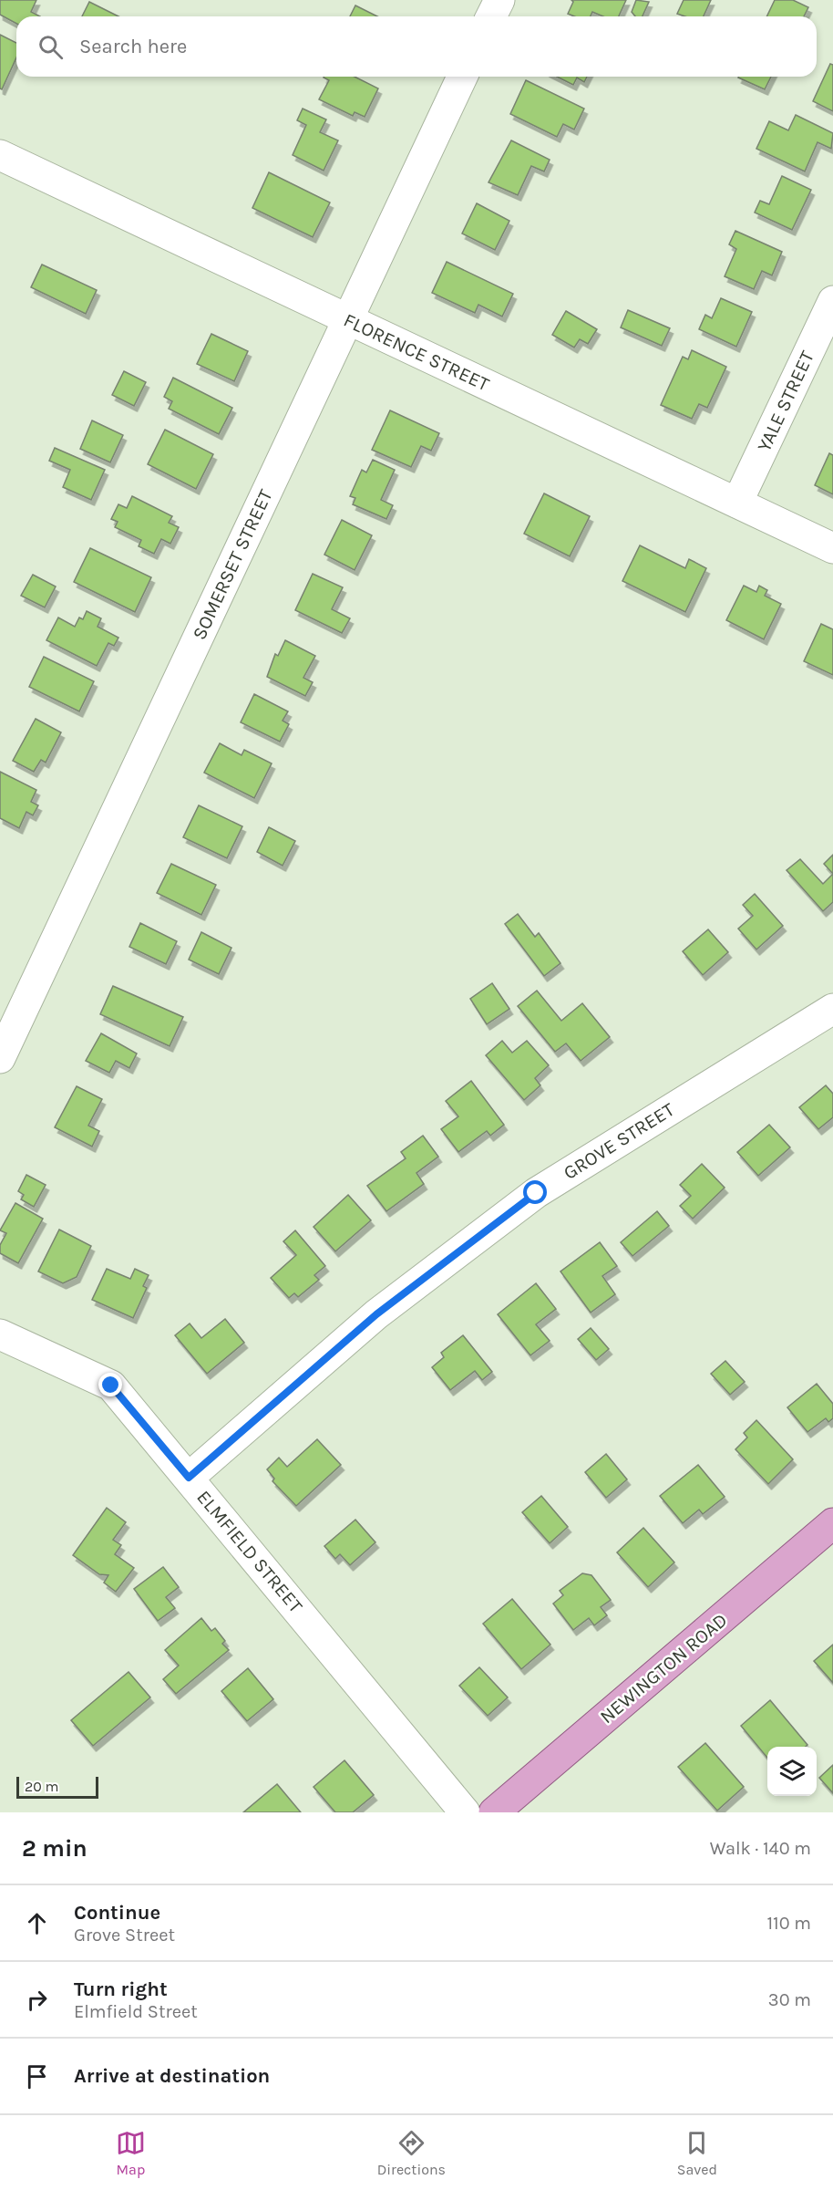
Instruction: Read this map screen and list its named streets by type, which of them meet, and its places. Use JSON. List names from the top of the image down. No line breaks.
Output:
{"streets":{"main road":["NEWINGTON ROAD"],"street":["FLORENCE STREET","YALE STREET","SOMERSET STREET","GROVE STREET","ELMFIELD STREET"]},"crossings":[["FLORENCE STREET","YALE STREET"],["FLORENCE STREET","SOMERSET STREET"],["GROVE STREET","ELMFIELD STREET"]],"scale_bar":"20 m","page":{"search":"Search here","scale":"20 m","heading":["2 min","Walk · 140 m"],"list":[["Continue","Grove Street","110 m"],["Turn right","Elmfield Street","30 m"],"Arrive at destination"],"nav":["Map","Directions","Saved"]}}
